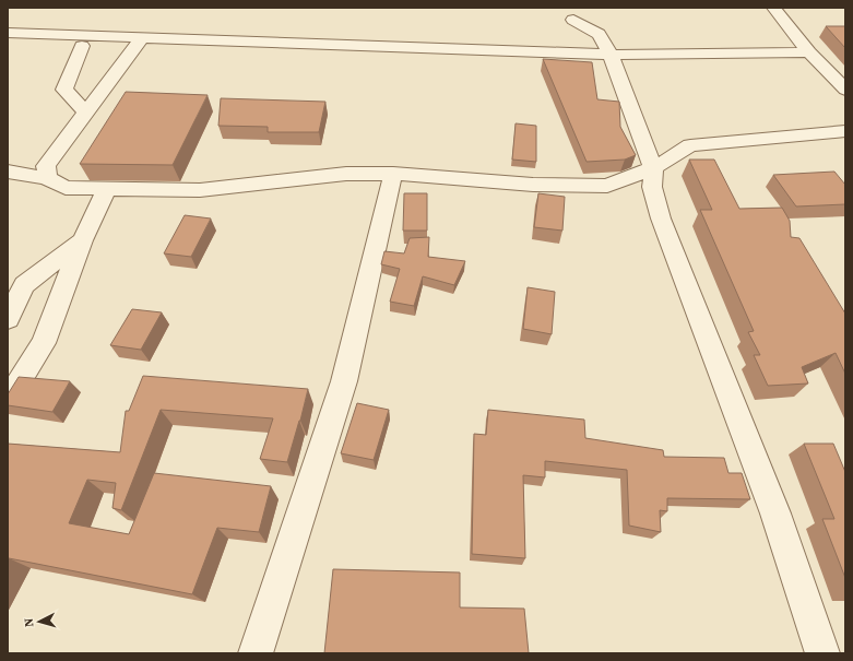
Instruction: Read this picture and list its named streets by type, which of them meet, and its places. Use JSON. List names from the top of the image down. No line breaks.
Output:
{"north":"left"}
